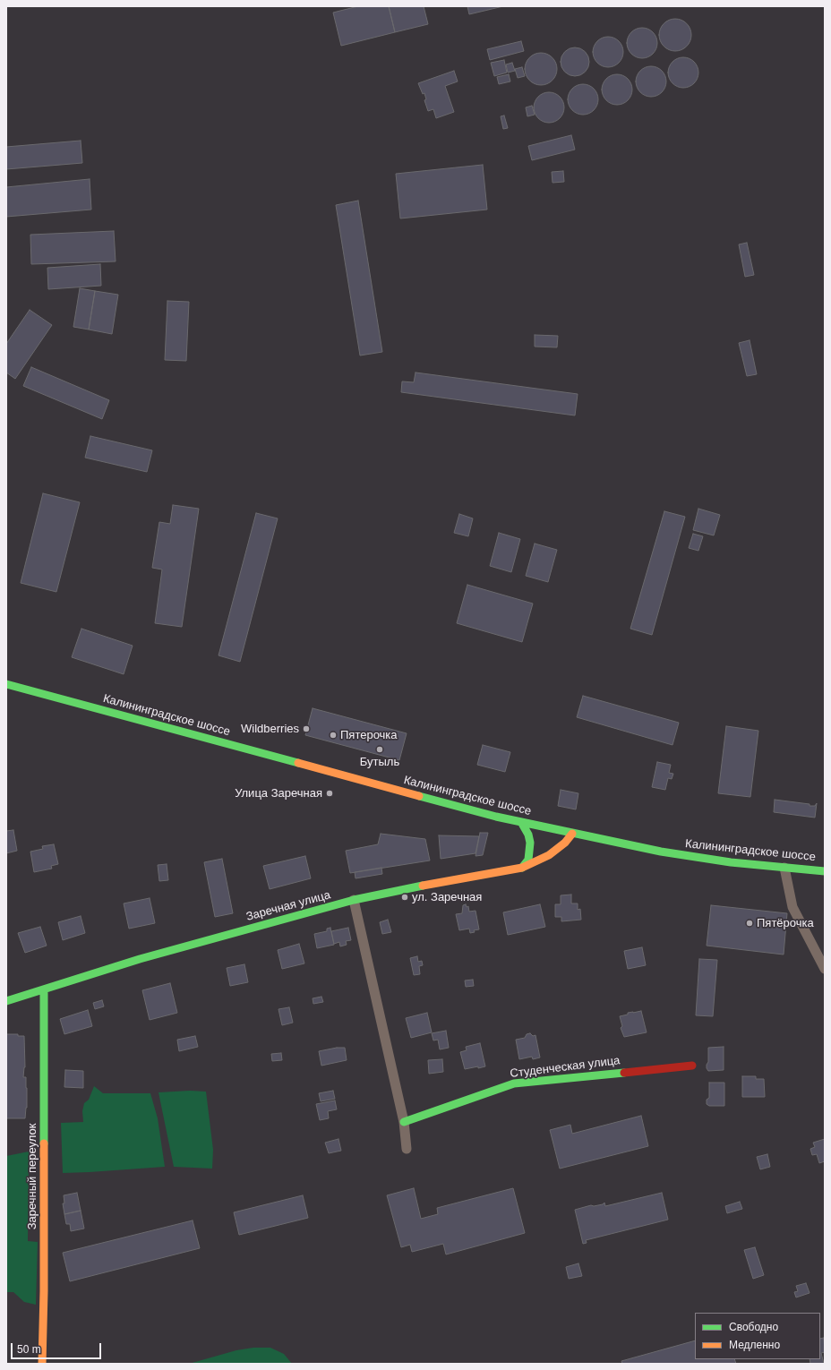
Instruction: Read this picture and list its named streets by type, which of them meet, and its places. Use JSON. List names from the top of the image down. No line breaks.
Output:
{"streets":{"main road":["Калининградское шоссе","Заречная улица","Студенческая улица","Заречный переулок"]},"crossings":[["Калининградское шоссе","Заречная улица"],["Заречная улица","Заречный переулок"]],"places":["Wildberries","Пятерочка","Бутыль","Улица Заречная","ул. Заречная","Пятёрочка"],"legend":["Свободно","Медленно"],"scale_bar":"50 m"}
